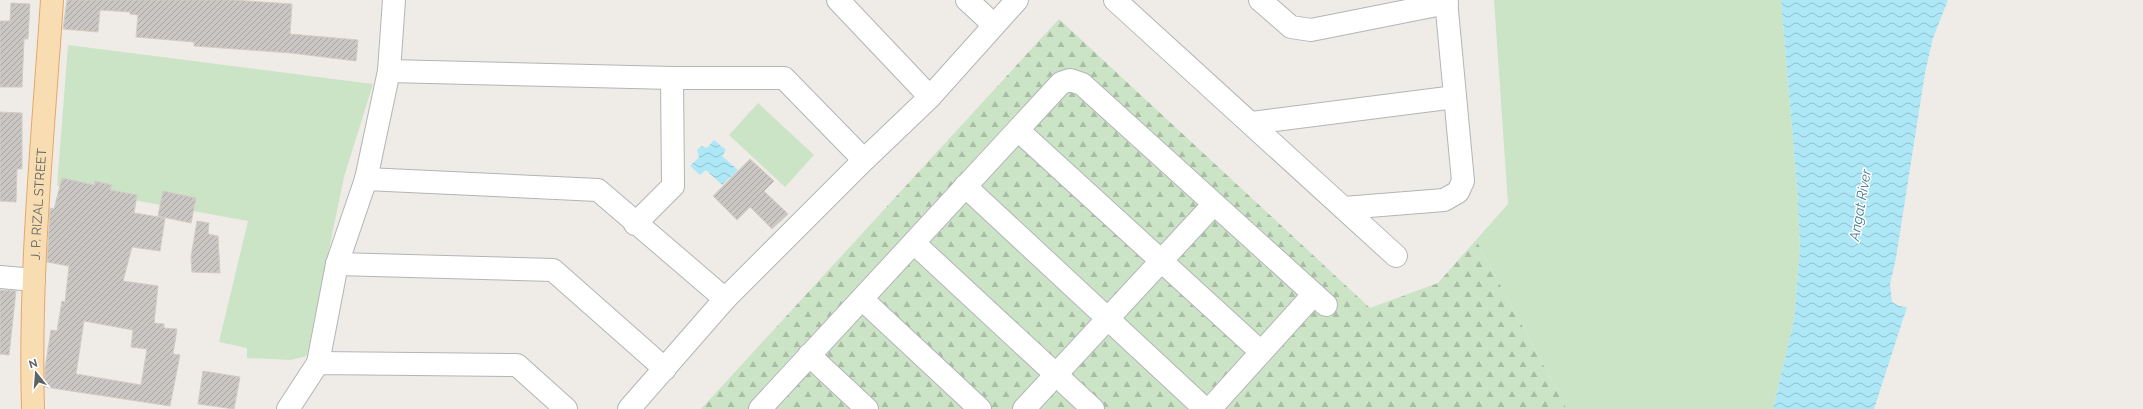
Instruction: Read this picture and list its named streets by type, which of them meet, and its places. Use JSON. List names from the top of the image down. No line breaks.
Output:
{"streets":{"main road":["J. P. RIZAL STREET"]},"water":["Angat River"],"north":"top"}
